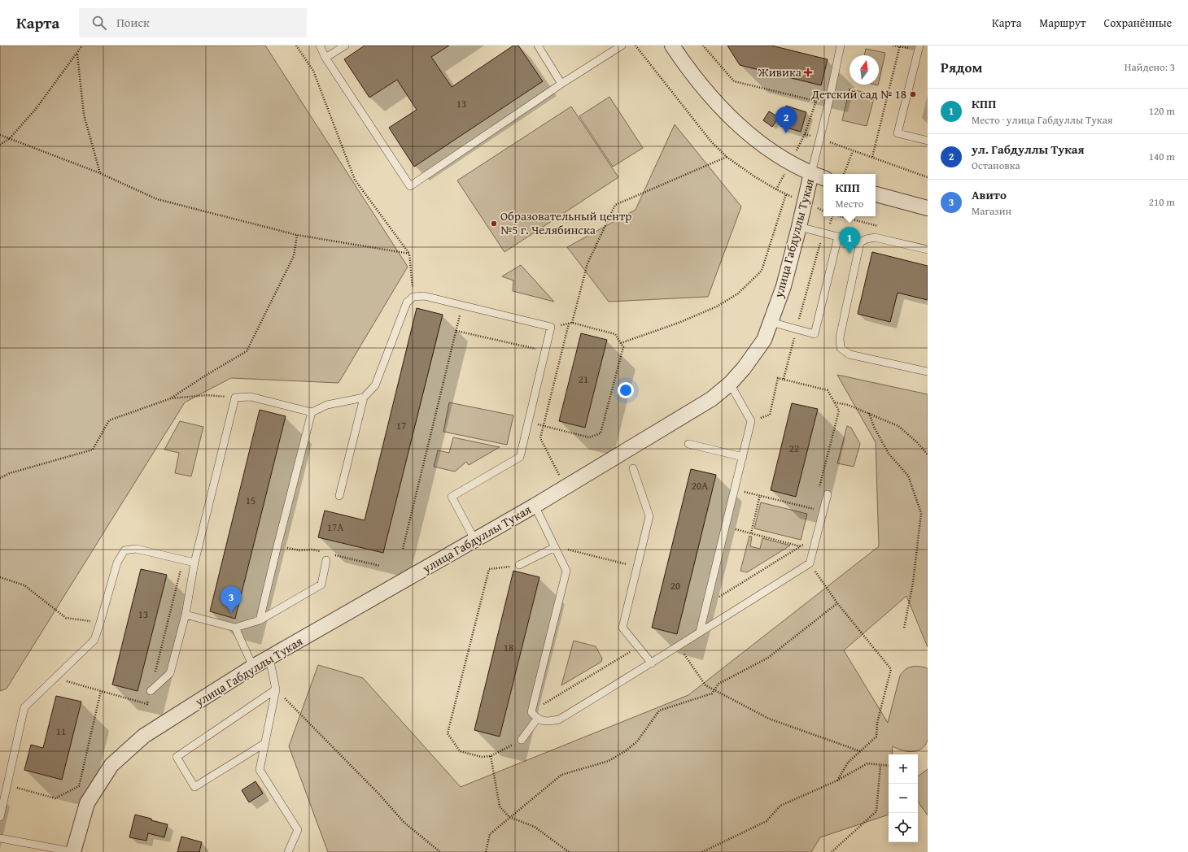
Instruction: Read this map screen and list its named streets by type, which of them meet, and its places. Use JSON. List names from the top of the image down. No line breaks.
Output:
{"streets":{"street":["улица Габдуллы Тукая"]},"places":{"health":["Живика"],"other":["Детский сад № 18","Образовательный центр №5 г. Челябинска"]},"house_numbers":["13","21","17","22","20А","15","17А","20","13","18","11"],"north":"top","page":{"header":"Карта","search":"Поиск","nav":["Карта","Маршрут","Сохранённые"],"heading":["Рядом","Найдено: 3"],"list":[{"mark":"1","name":"КПП","note":"Место · улица Габдуллы Тукая","value":"120 m"},{"mark":"2","name":"ул. Габдуллы Тукая","note":"Остановка","value":"140 m"},{"mark":"3","name":"Авито","note":"Магазин","value":"210 m"}],"pins":["2","1","3"],"popup":["КПП","Место"],"map_buttons":["+","−"]}}
